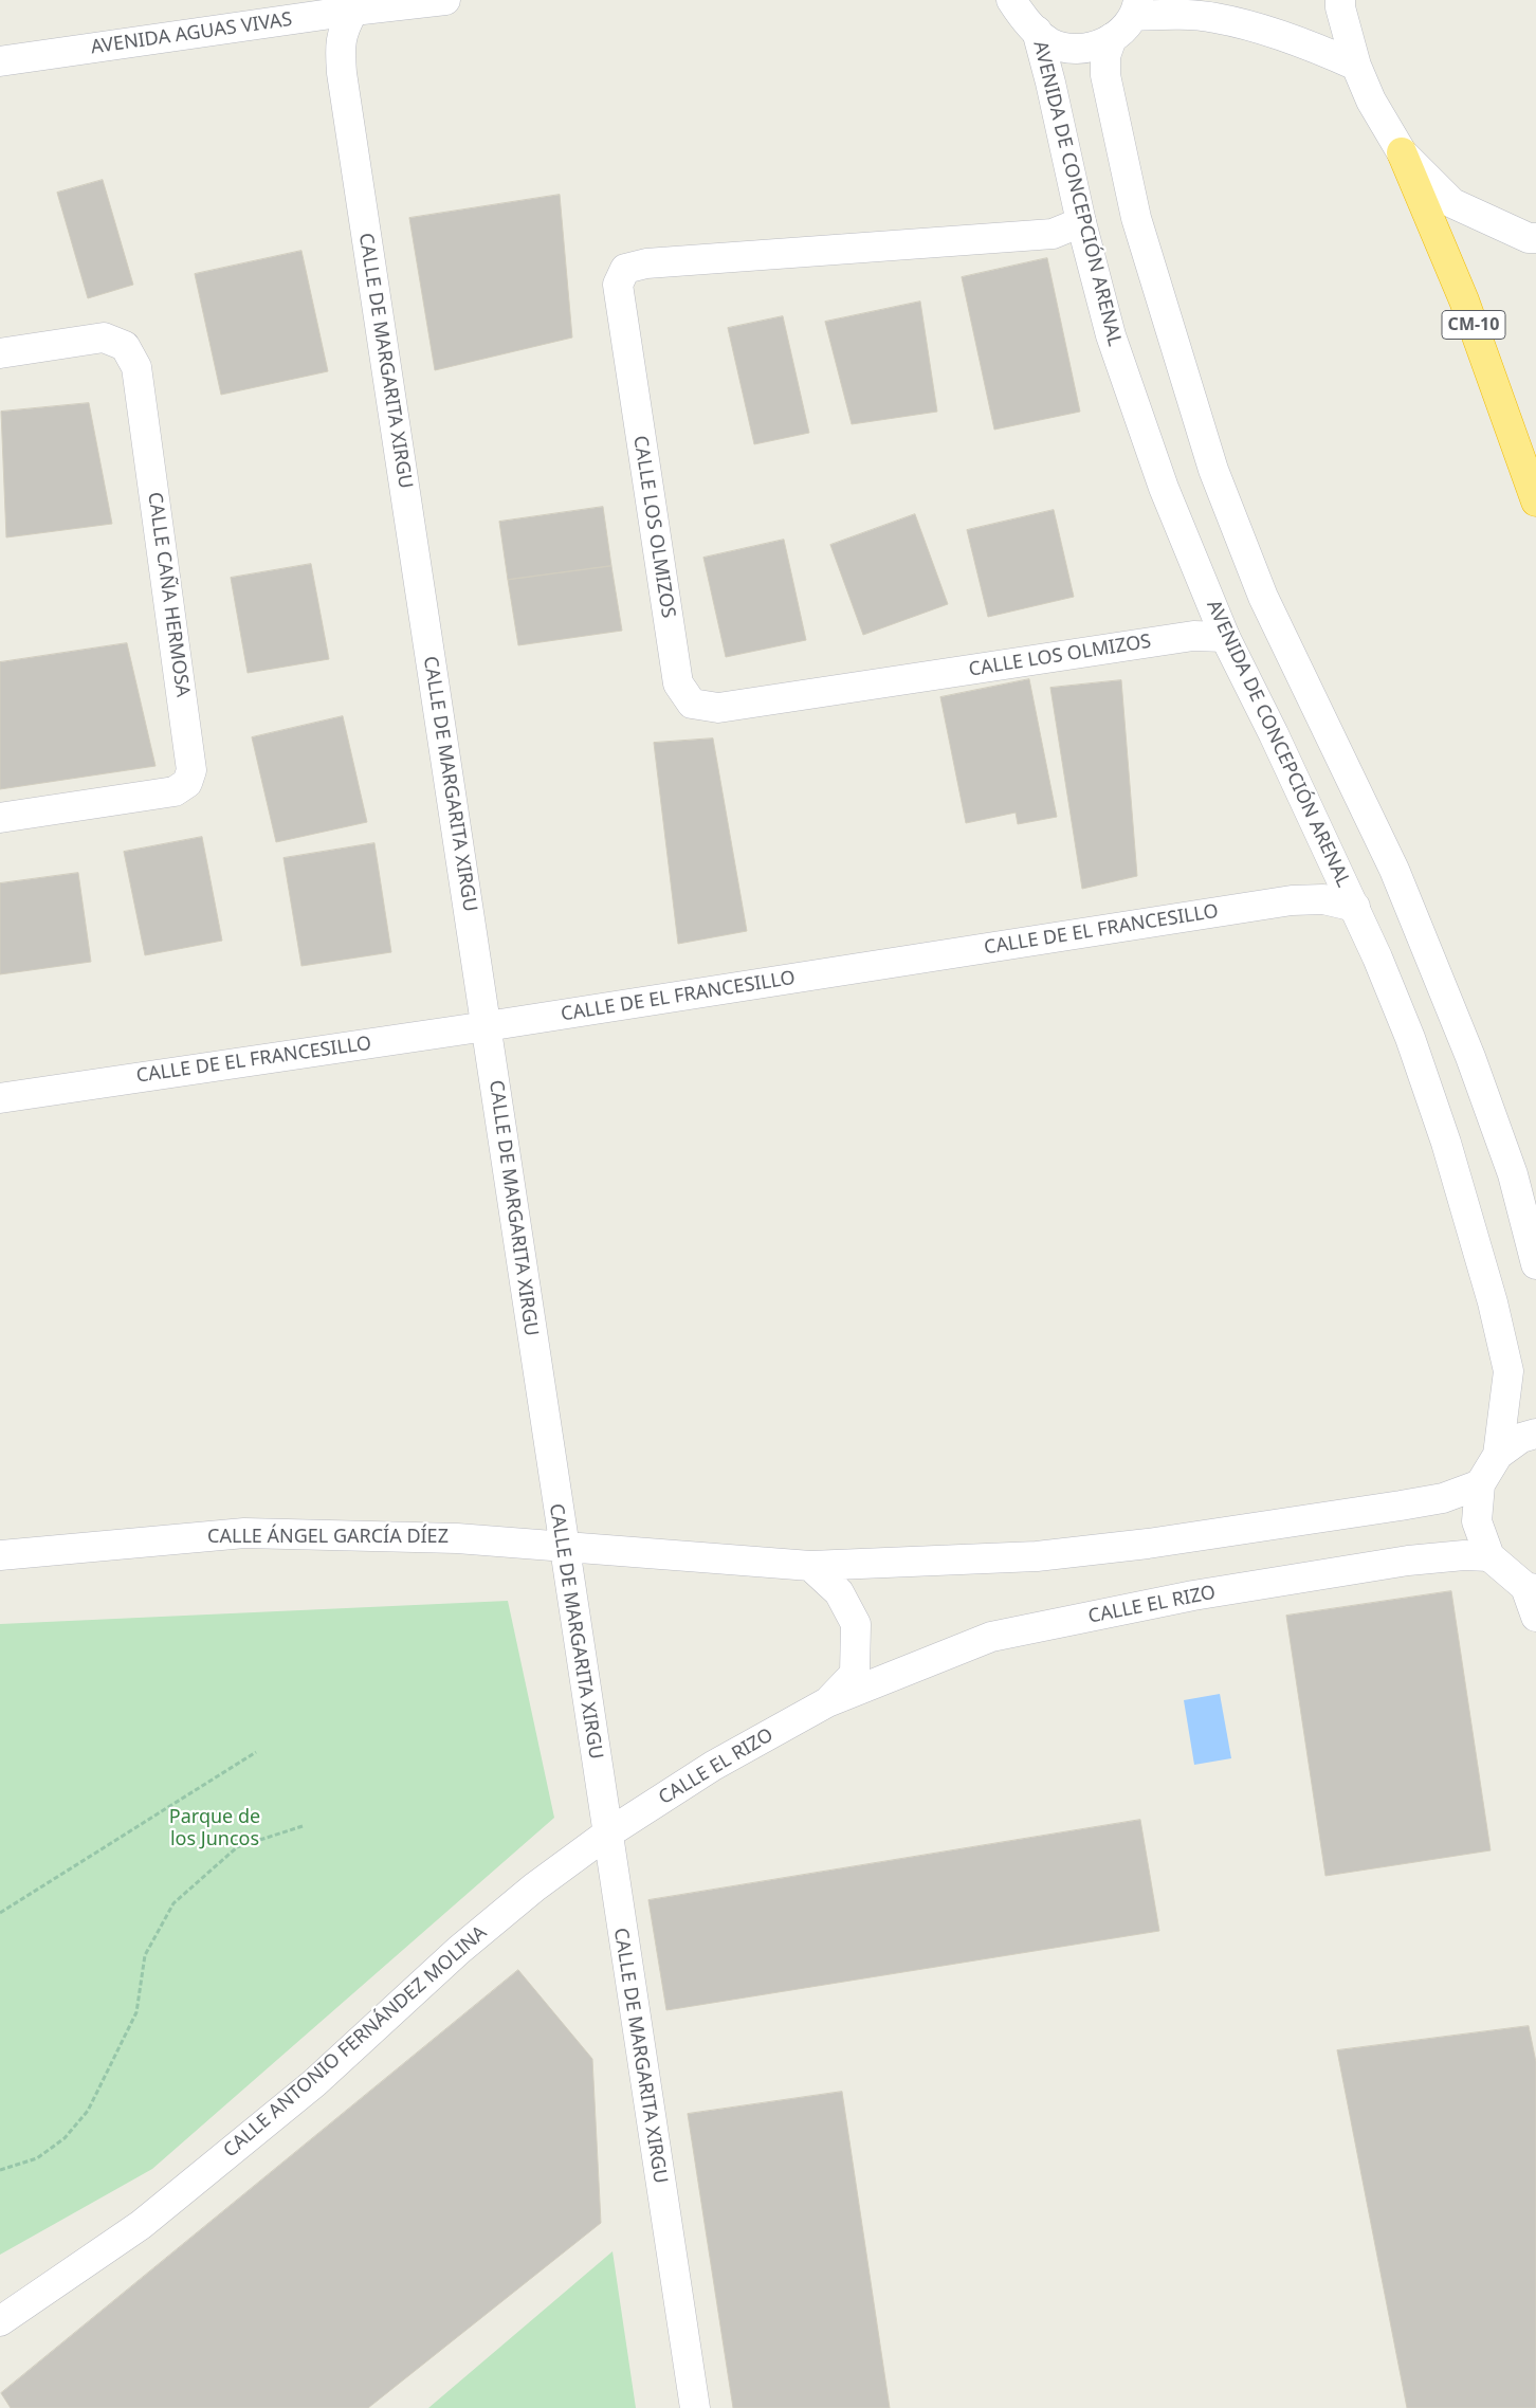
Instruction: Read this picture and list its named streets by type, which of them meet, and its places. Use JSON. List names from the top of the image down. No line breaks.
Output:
{"streets":{"highway":["CM-10"],"street":["AVENIDA AGUAS VIVAS","AVENIDA DE CONCEPCIÓN ARENAL","CALLE DE MARGARITA XIRGU","CALLE LOS OLMIZOS","CALLE CAÑA HERMOSA","CALLE DE EL FRANCESILLO","CALLE ÁNGEL GARCÍA DÍEZ","CALLE EL RIZO","CALLE ANTONIO FERNÁNDEZ MOLINA"]},"crossings":[["AVENIDA AGUAS VIVAS","CALLE DE MARGARITA XIRGU"],["AVENIDA DE CONCEPCIÓN ARENAL","CALLE LOS OLMIZOS"],["AVENIDA DE CONCEPCIÓN ARENAL","CALLE DE EL FRANCESILLO"],["CALLE DE MARGARITA XIRGU","CALLE DE EL FRANCESILLO"],["CALLE DE MARGARITA XIRGU","CALLE ÁNGEL GARCÍA DÍEZ"],["CALLE DE MARGARITA XIRGU","CALLE EL RIZO"],["CALLE DE MARGARITA XIRGU","CALLE ANTONIO FERNÁNDEZ MOLINA"],["CALLE EL RIZO","CALLE ANTONIO FERNÁNDEZ MOLINA"]],"parks":["Parque de los Juncos"]}
